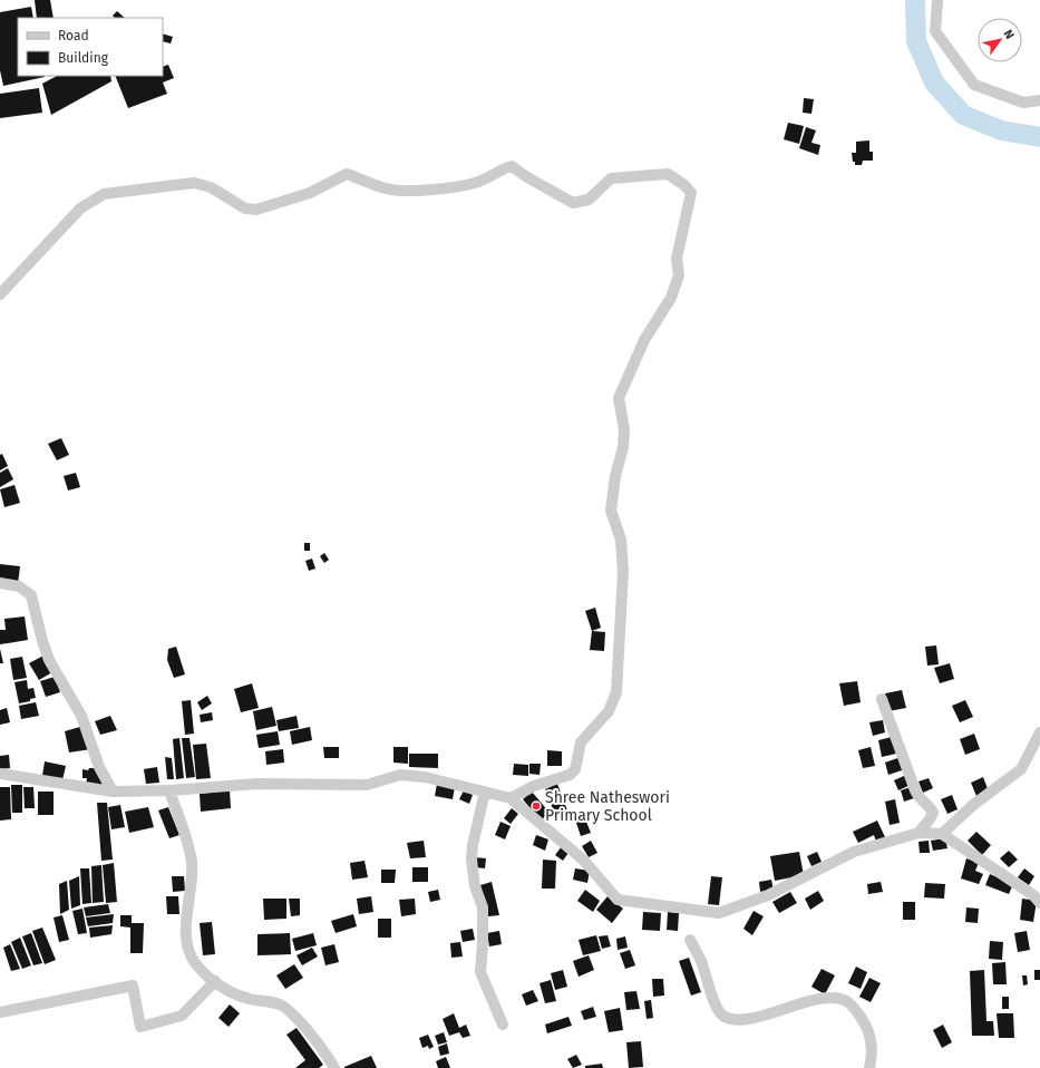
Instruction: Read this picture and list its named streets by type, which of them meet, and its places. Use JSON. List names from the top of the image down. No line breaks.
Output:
{"places":["Shree Natheswori Primary School"],"legend":["Road","Building"],"north":"top right"}
